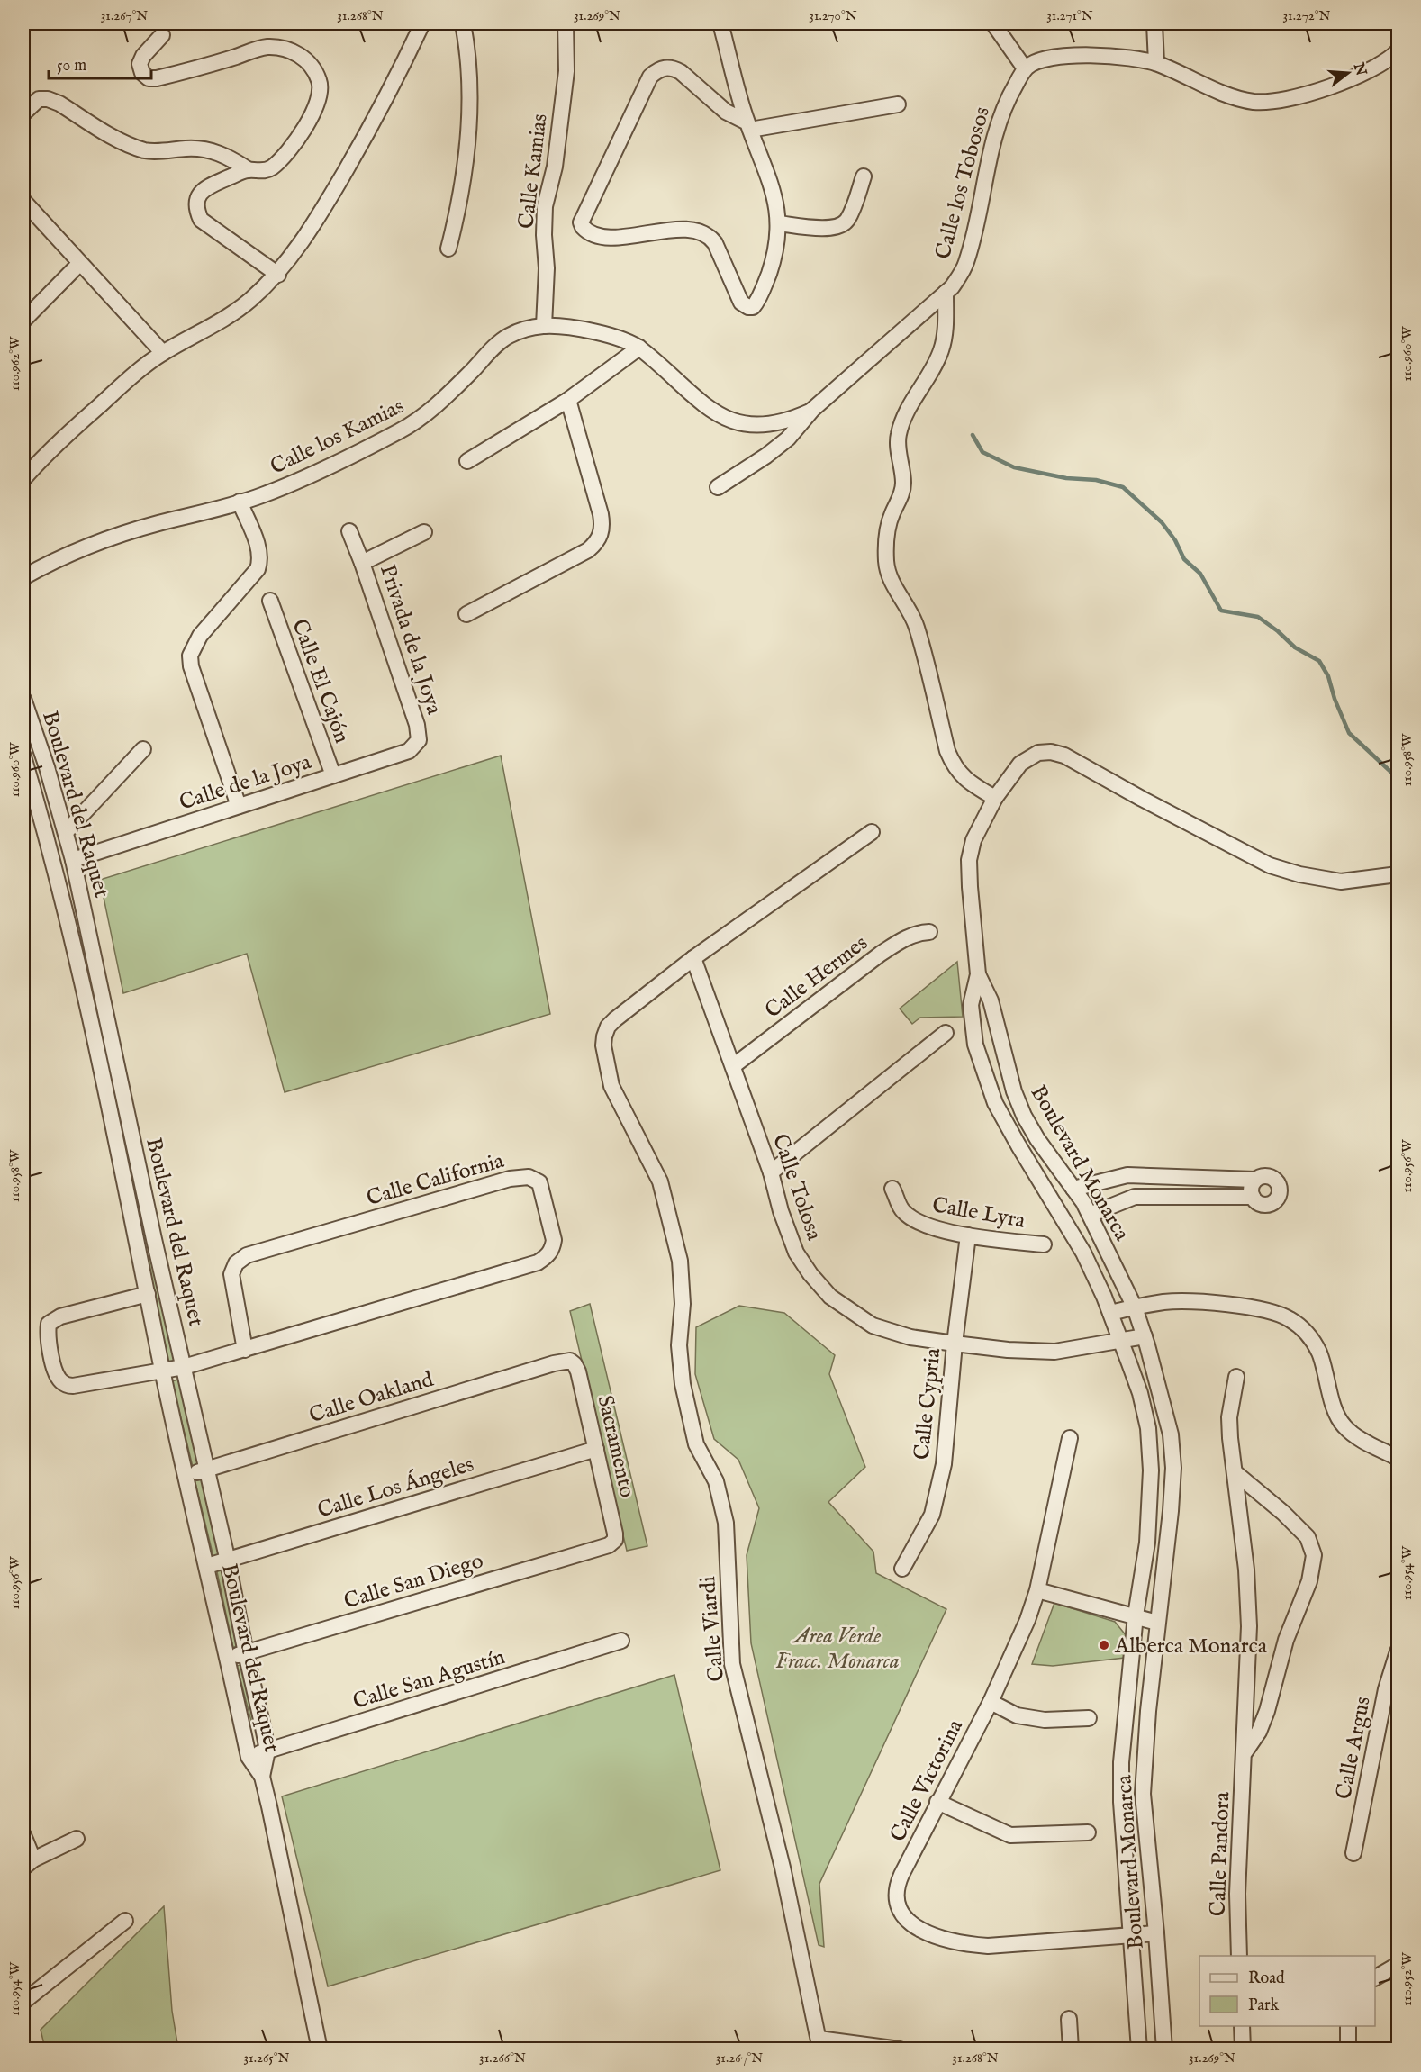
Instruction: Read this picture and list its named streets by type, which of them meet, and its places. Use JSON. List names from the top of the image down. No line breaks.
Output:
{"streets":{"street":["Calle Kamias","Calle los Tobosos","Calle los Kamias","Privada de la Joya","Calle El Cajón","Calle de la Joya","Boulevard del Raquet","Calle Hermes","Boulevard Monarca","Calle California","Calle Tolosa","Calle Lyra","Calle Oakland","Calle Cypria","Sacramento","Calle Los Ángeles","Calle San Diego","Calle Viardi","Calle San Agustín","Calle Argus","Calle Victorina","Calle Pandora"]},"crossings":[["Calle Kamias","Calle los Kamias"],["Calle los Tobosos","Calle los Kamias"],["Privada de la Joya","Calle de la Joya"],["Calle El Cajón","Calle de la Joya"],["Calle de la Joya","Boulevard del Raquet"],["Boulevard del Raquet","Calle California"],["Boulevard del Raquet","Calle Oakland"],["Boulevard del Raquet","Calle Los Ángeles"],["Boulevard del Raquet","Calle San Diego"],["Boulevard del Raquet","Calle San Agustín"],["Calle Hermes","Calle Tolosa"],["Boulevard Monarca","Calle Tolosa"],["Boulevard Monarca","Calle Victorina"],["Calle Tolosa","Calle Cypria"],["Calle Tolosa","Calle Viardi"],["Calle Lyra","Calle Cypria"],["Calle Oakland","Sacramento"],["Sacramento","Calle Los Ángeles"],["Sacramento","Calle San Diego"]],"parks":["Area Verde Fracc. Monarca"],"places":["Alberca Monarca"],"legend":["Road","Park"],"scale_bar":"50 m","north":"right","coordinates":["31.267°N","31.268°N","31.269°N","31.270°N","31.271°N","31.272°N","110.960°W","110.962°W","110.958°W","110.956°W","110.954°W","110.952°W","31.265°N","31.266°N"]}
